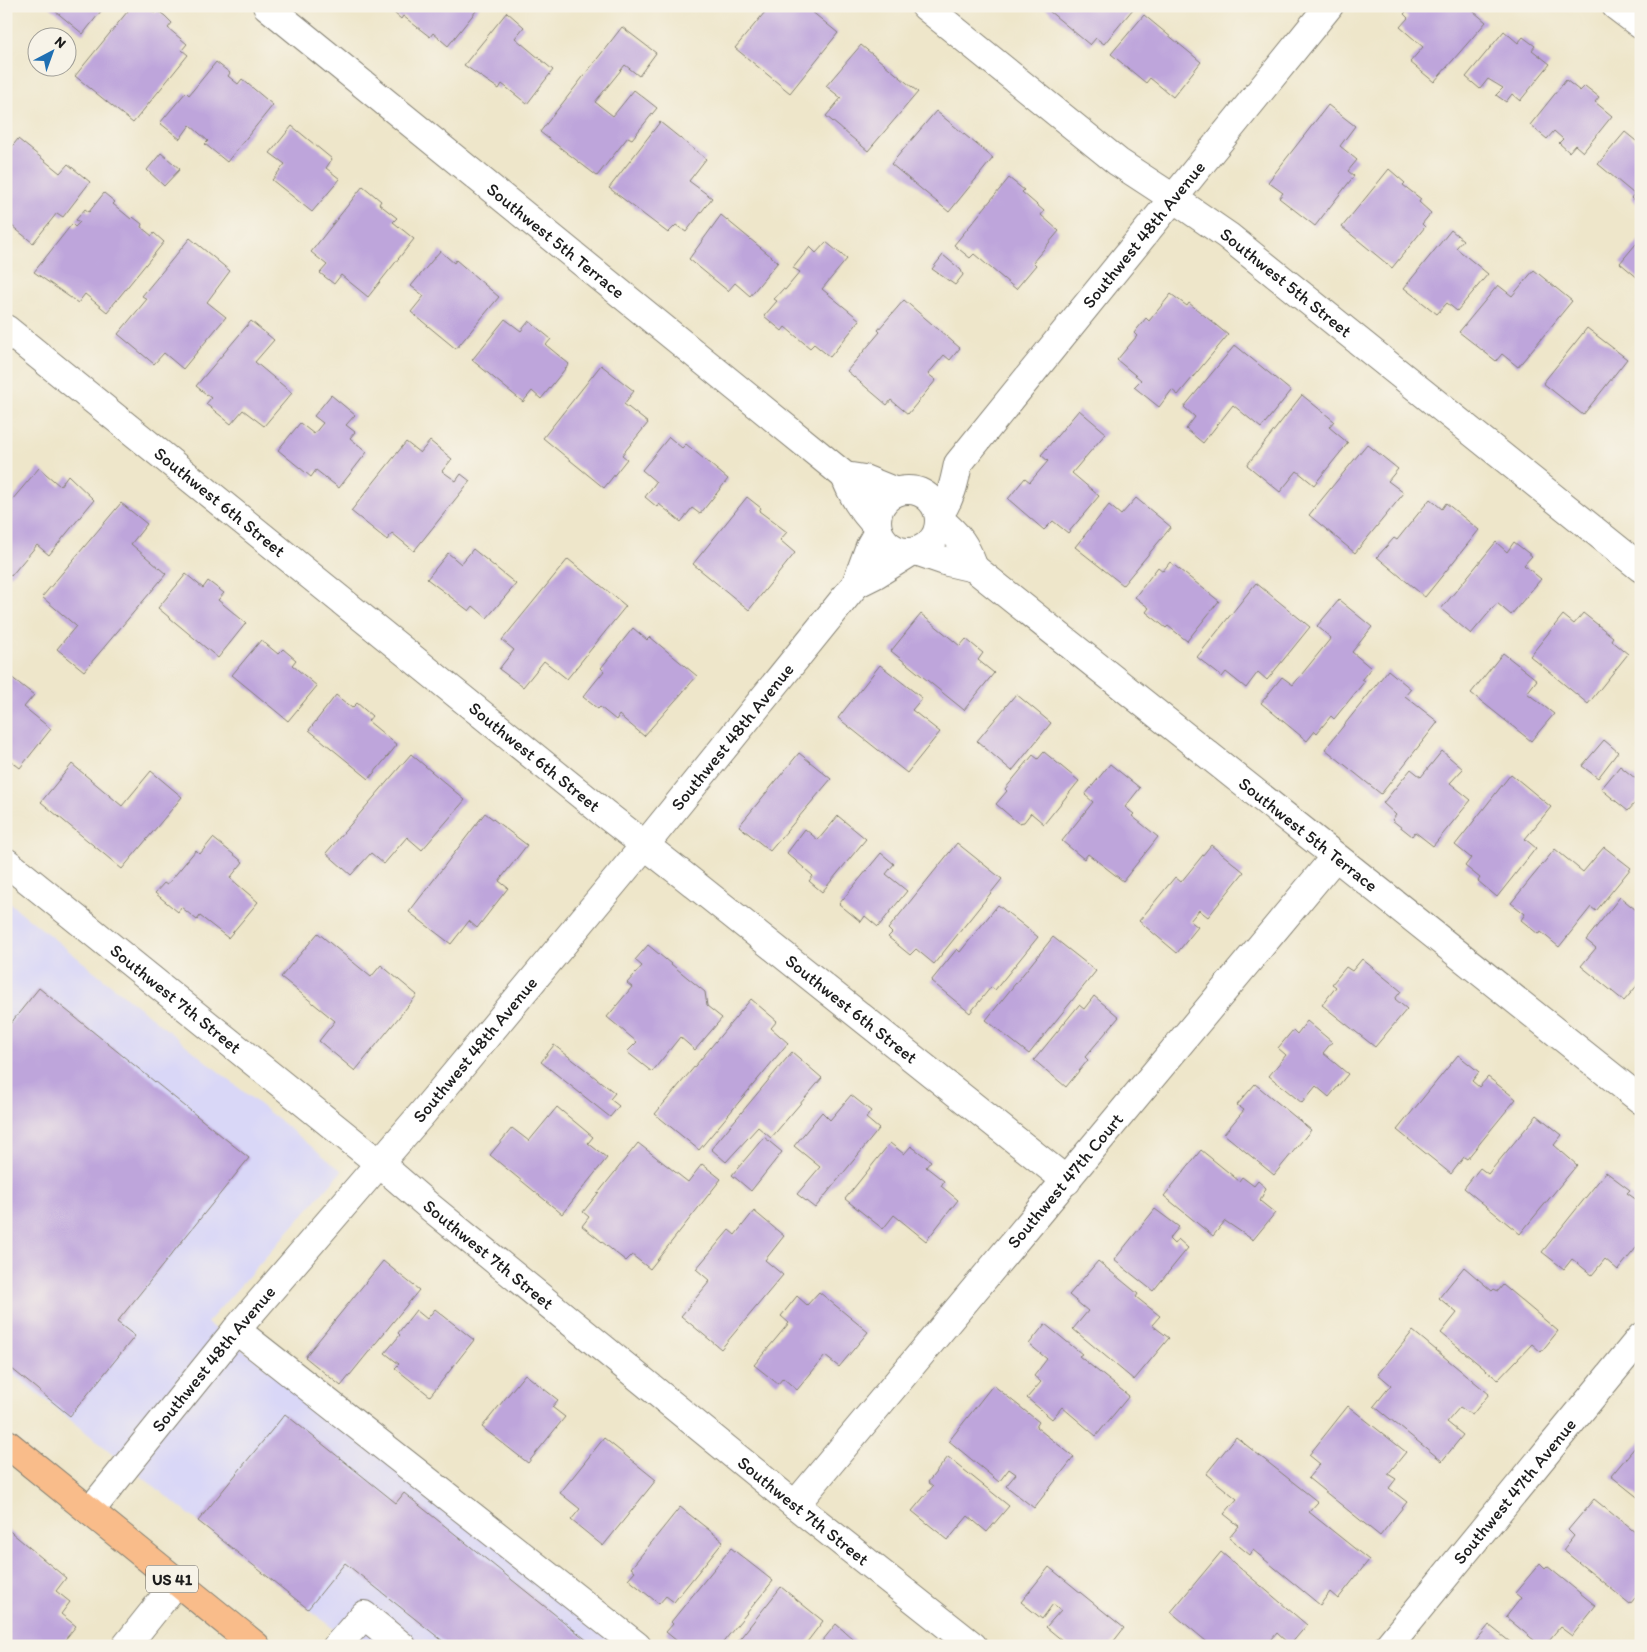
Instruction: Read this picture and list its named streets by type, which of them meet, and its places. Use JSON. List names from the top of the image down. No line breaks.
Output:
{"streets":{"main road":["US 41"],"street":["Southwest 48th Avenue","Southwest 5th Terrace","Southwest 5th Street","Southwest 6th Street","Southwest 7th Street","Southwest 47th Court","Southwest 47th Avenue"]},"crossings":[["Southwest 48th Avenue","Southwest 5th Terrace"],["Southwest 48th Avenue","Southwest 5th Street"],["Southwest 48th Avenue","Southwest 6th Street"],["Southwest 48th Avenue","Southwest 7th Street"],["Southwest 48th Avenue","US 41"],["Southwest 5th Terrace","Southwest 47th Court"],["Southwest 6th Street","Southwest 47th Court"],["Southwest 7th Street","Southwest 47th Court"]],"north":"top right"}
